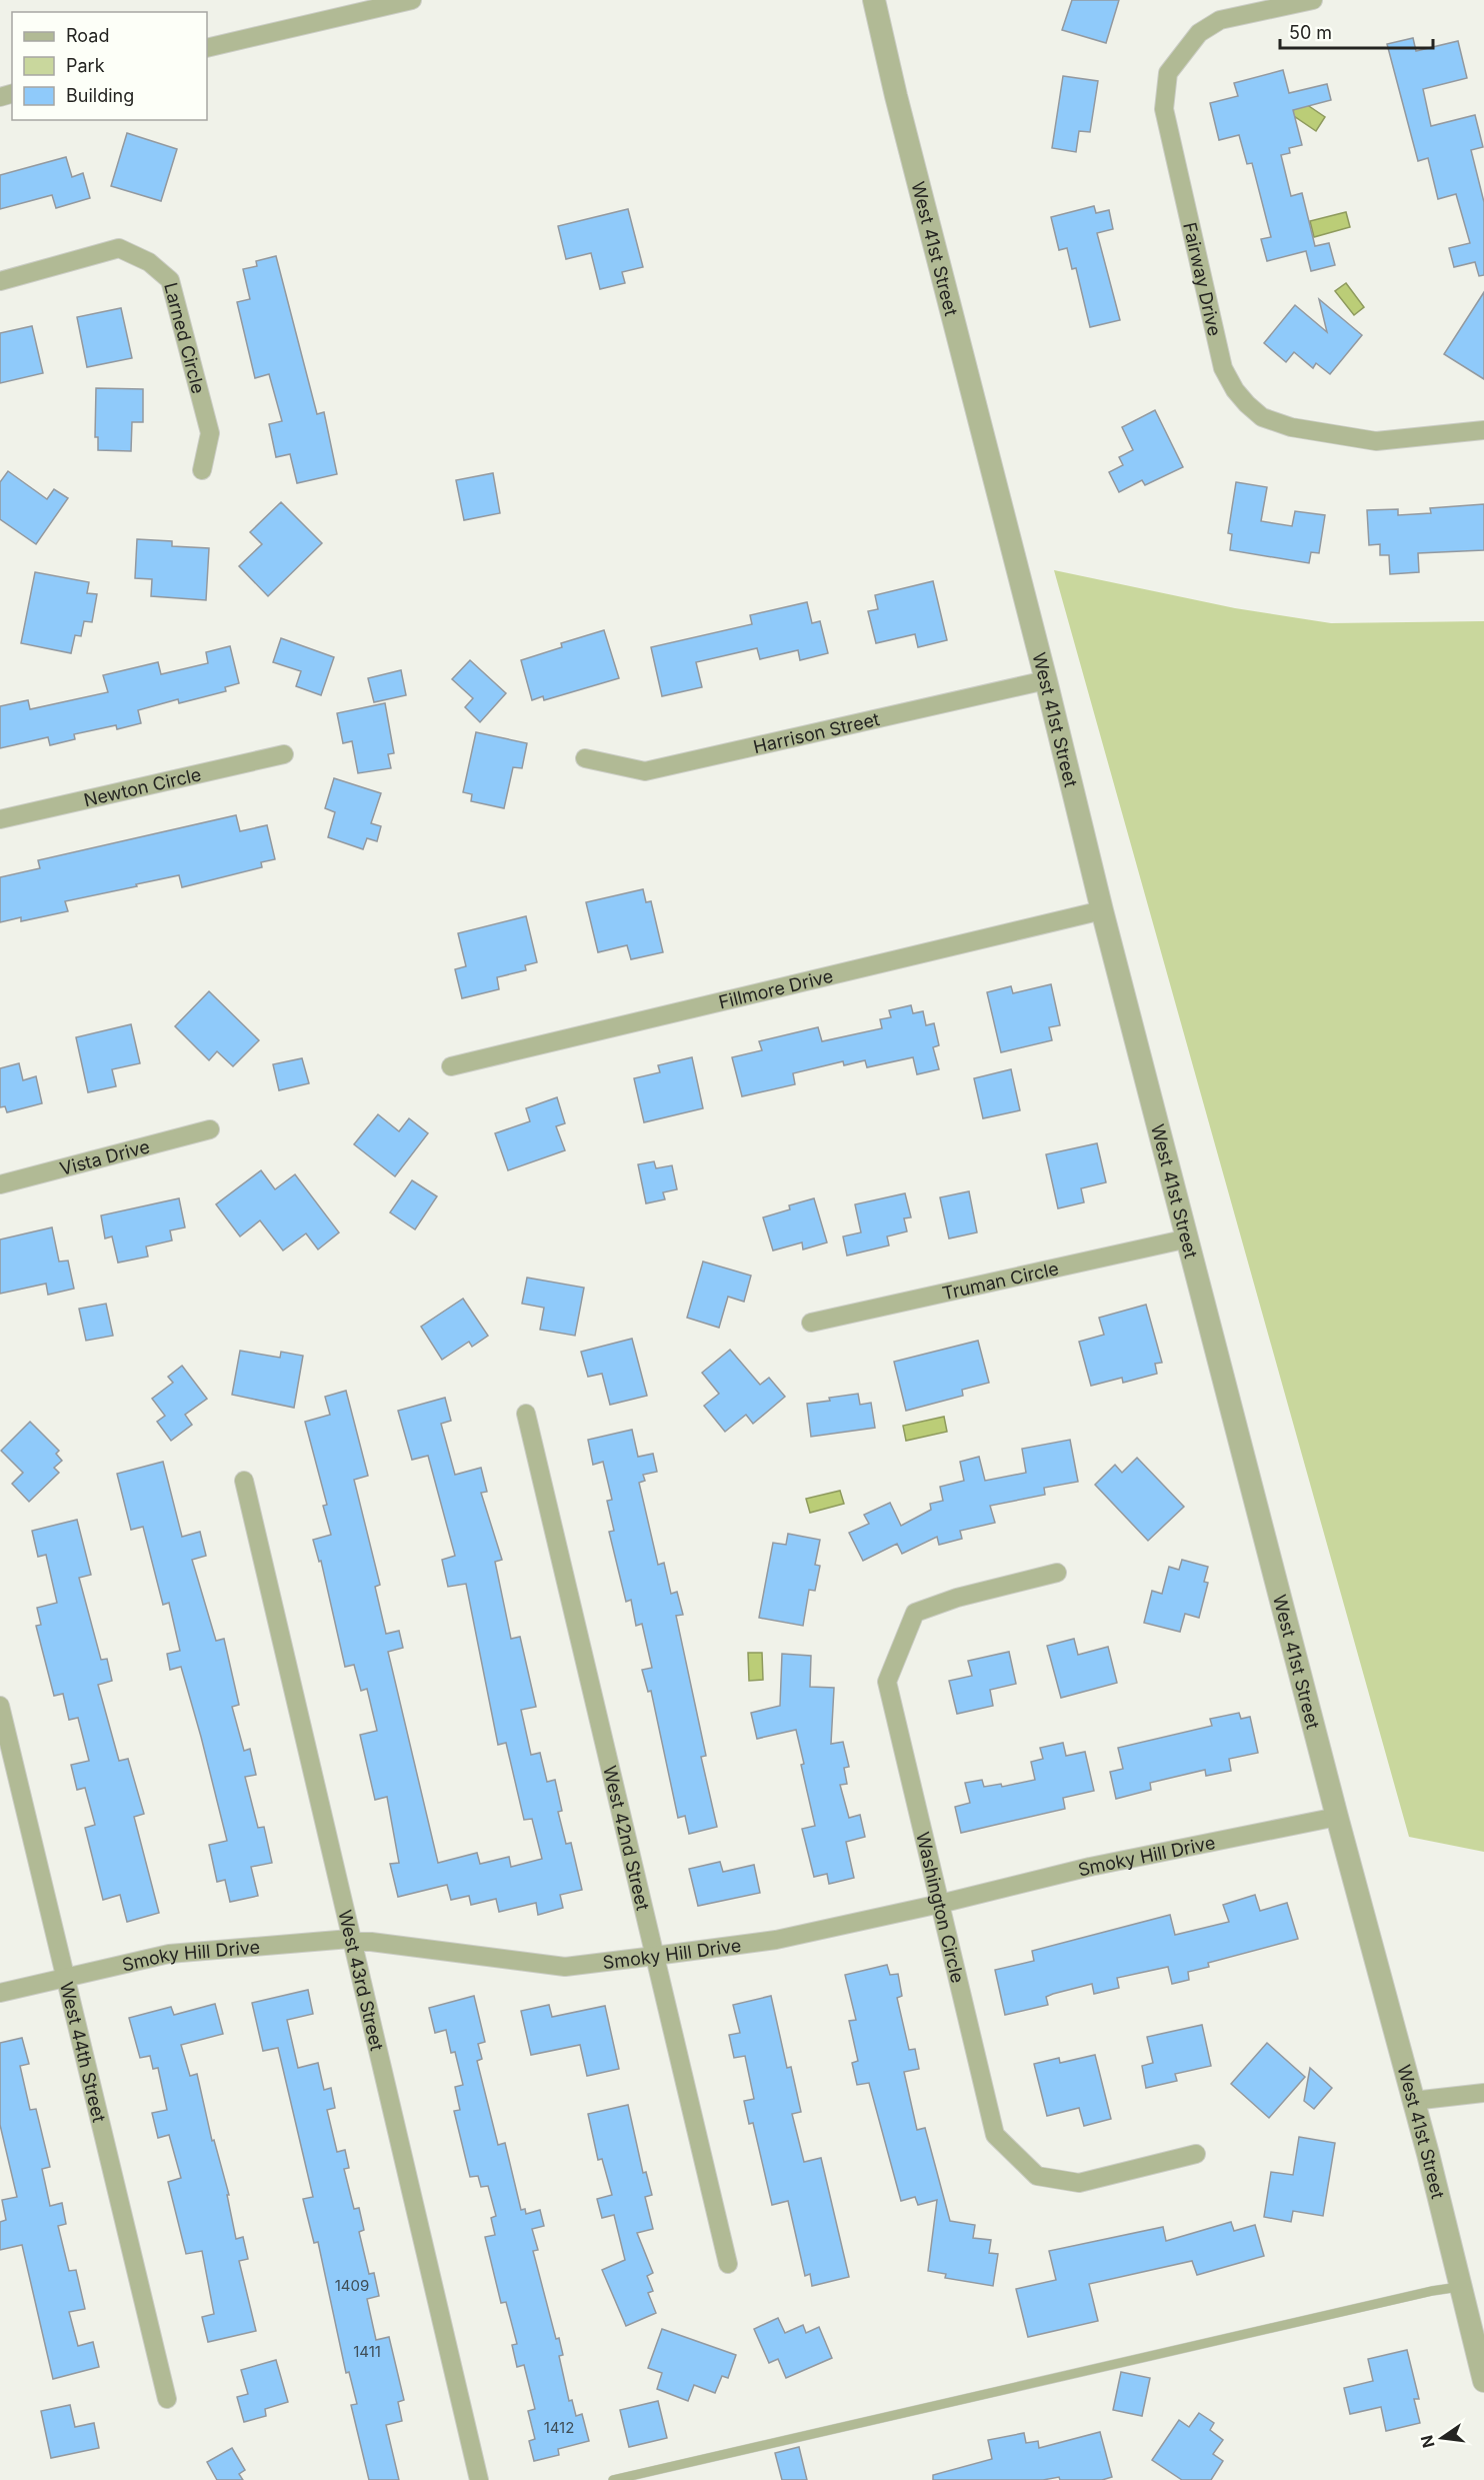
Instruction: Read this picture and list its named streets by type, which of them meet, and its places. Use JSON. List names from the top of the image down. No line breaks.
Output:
{"streets":{"street":["West 41st Street","Fairway Drive","Larned Circle","Harrison Street","Newton Circle","Fillmore Drive","Vista Drive","Truman Circle","West 42nd Street","Smoky Hill Drive","Washington Circle","West 43rd Street","West 44th Street"]},"crossings":[["West 41st Street","Harrison Street"],["West 41st Street","Fillmore Drive"],["West 41st Street","Truman Circle"],["West 41st Street","Smoky Hill Drive"],["West 42nd Street","Smoky Hill Drive"],["Smoky Hill Drive","Washington Circle"],["Smoky Hill Drive","West 43rd Street"],["Smoky Hill Drive","West 44th Street"]],"house_numbers":["1409","1411","1412"],"legend":["Road","Park","Building"],"scale_bar":"50 m","north":"left"}
